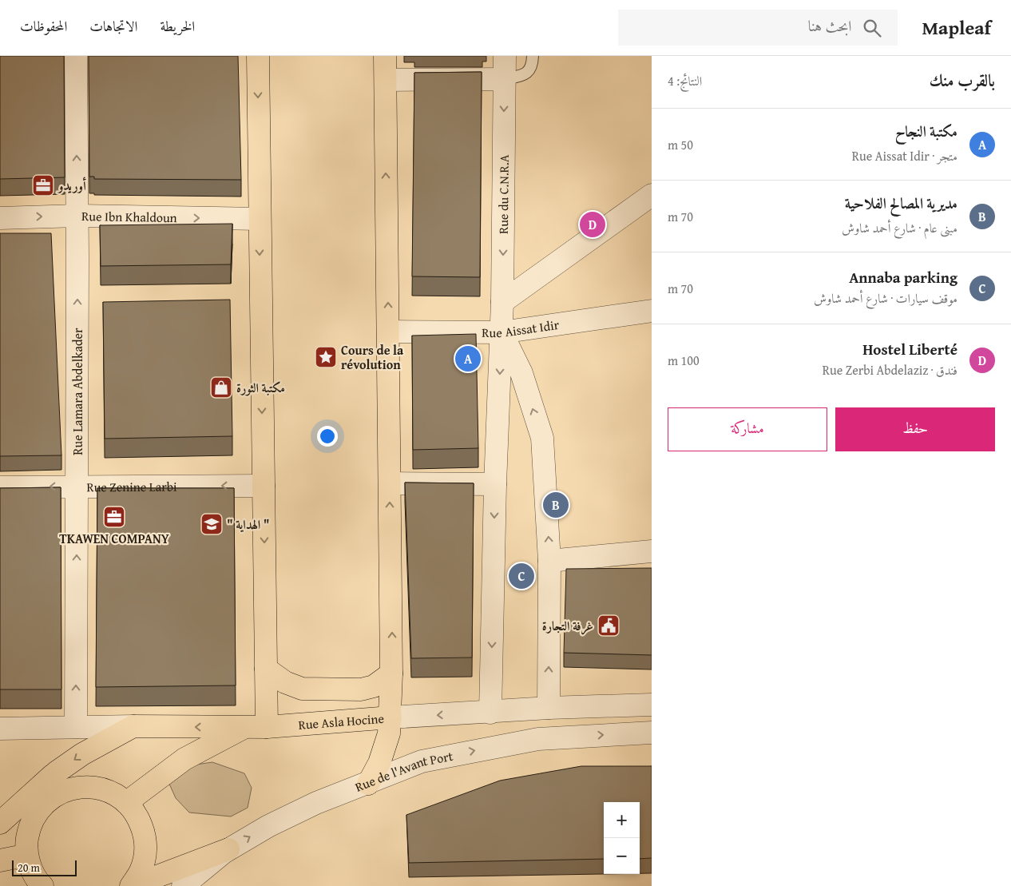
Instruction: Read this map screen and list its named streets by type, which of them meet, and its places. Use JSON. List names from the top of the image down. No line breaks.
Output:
{"streets":{"main road":["Rue Asla Hocine"],"street":["Rue du C.N.R.A","Rue Ibn Khaldoun","Rue Aissat Idir","Rue Lamara Abdelkader","Rue Zenine Larbi","Rue de l'Avant Port"]},"crossings":[["Rue du C.N.R.A","Rue Aissat Idir"],["Rue du C.N.R.A","Rue Asla Hocine"],["Rue Ibn Khaldoun","Rue Lamara Abdelkader"],["Rue Lamara Abdelkader","Rue Zenine Larbi"],["Rue Lamara Abdelkader","Rue Asla Hocine"]],"one_way":["Rue Ibn Khaldoun","Rue Lamara Abdelkader","Rue Zenine Larbi"],"places":{"office":["أوريدو","TKAWEN COMPANY"],"place":["Cours de la révolution"],"shop":["مكتبة الثورة"],"school or university":["\" الهداية \""],"public building":["غرفة التجارة"]},"scale_bar":"20 m","page":{"header":"Mapleaf","search":"ابحث هنا","nav":["الخريطة","الاتجاهات","المحفوظات"],"heading":["بالقرب منك","النتائج: 4"],"list":[{"mark":"A","name":"مكتبة النجاح","note":"متجر · Rue Aissat Idir","value":"50 m"},{"mark":"B","name":"مديرية المصالح الفلاحية","note":"مبنى عام · شارع أحمد شاوش","value":"70 m"},{"mark":"C","name":"Annaba parking","note":"موقف سيارات · شارع أحمد شاوش","value":"70 m"},{"mark":"D","name":"Hostel Liberté","note":"فندق · Rue Zerbi Abdelaziz","value":"100 m"}],"pins":["D","A","B","C"],"buttons":["حفظ","مشاركة"],"map_buttons":["+","−"],"scale":"20 m"}}
